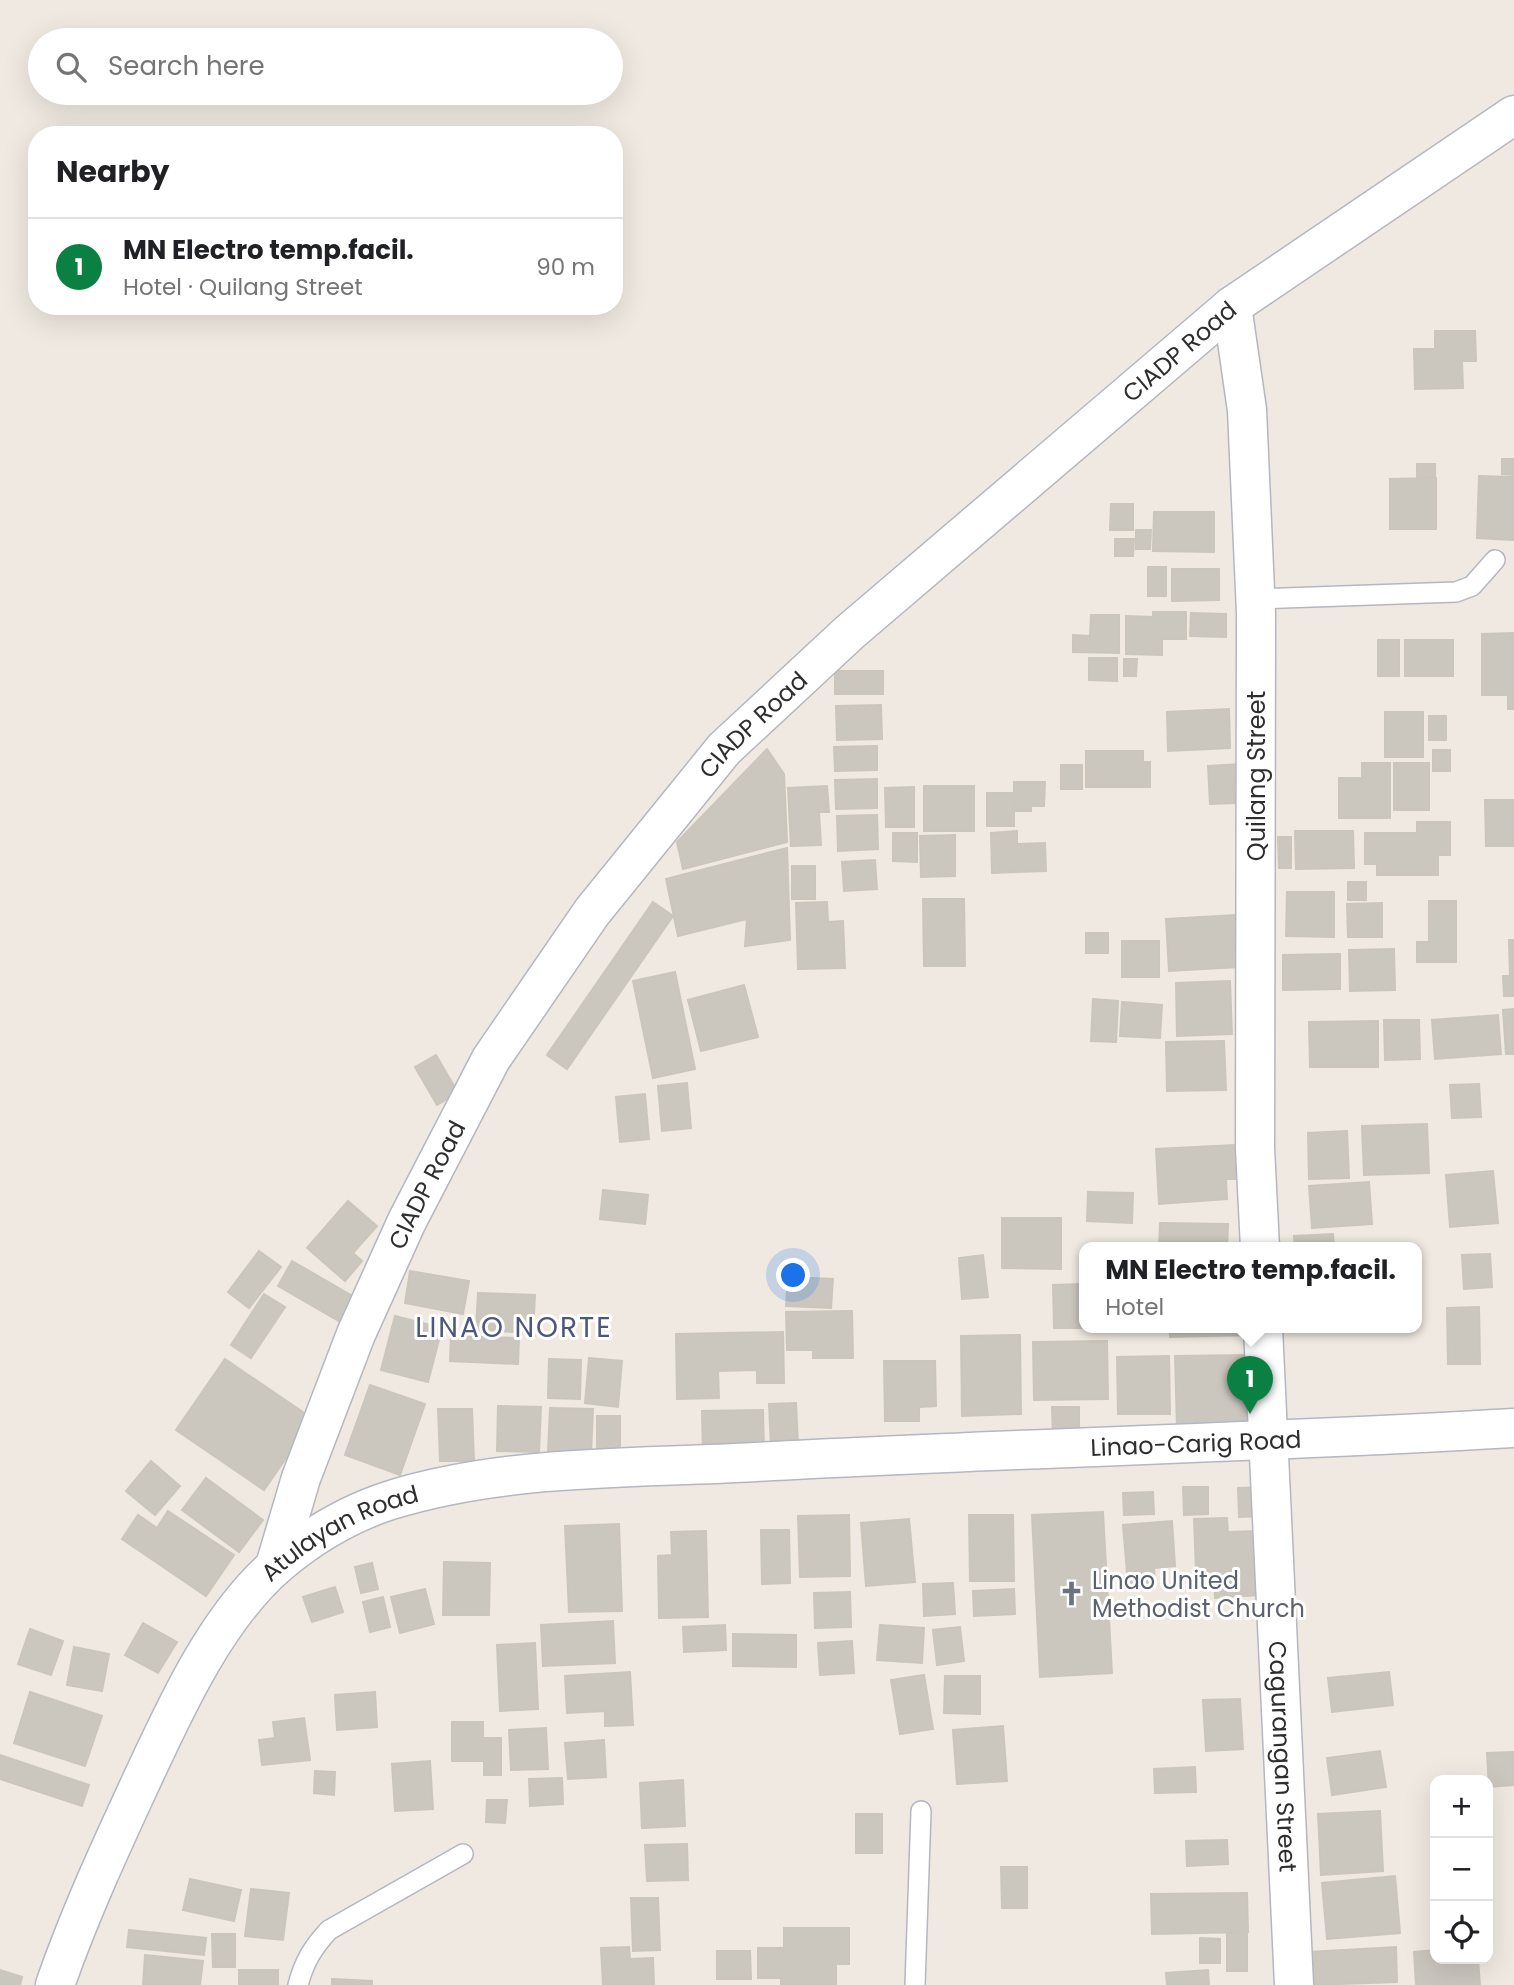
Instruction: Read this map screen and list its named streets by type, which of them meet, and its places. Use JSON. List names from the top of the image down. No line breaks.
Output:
{"streets":{"street":["CIADP Road","Quilang Street","Linao-Carig Road","Atulayan Road","Cagurangan Street"]},"crossings":[["CIADP Road","Quilang Street"],["CIADP Road","Atulayan Road"],["Linao-Carig Road","Atulayan Road"],["Linao-Carig Road","Cagurangan Street"]],"districts":["LINAO NORTE"],"places":{"church":["Linao United Methodist Church"]},"page":{"search":"Search here","heading":"Nearby","list":[{"mark":"1","name":"MN Electro temp.facil.","note":"Hotel · Quilang Street","value":"90 m"}],"popup":["MN Electro temp.facil.","Hotel"],"pins":"1","map_buttons":["+","−"]}}
